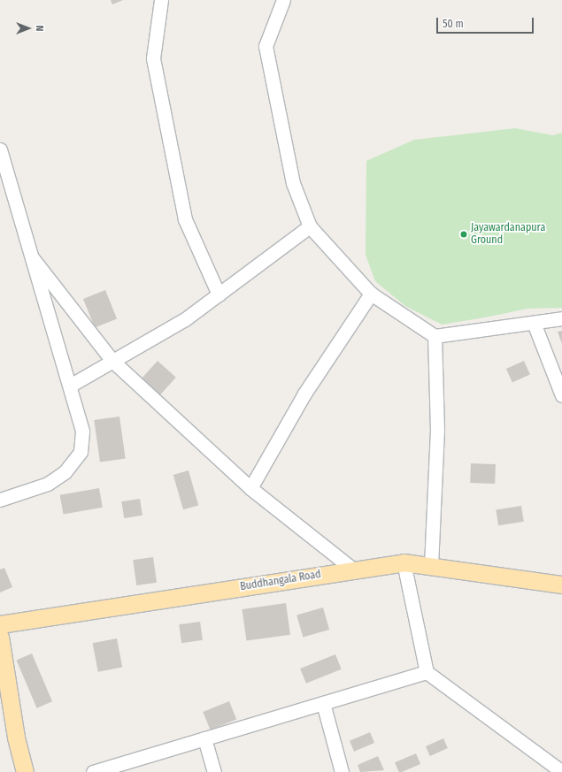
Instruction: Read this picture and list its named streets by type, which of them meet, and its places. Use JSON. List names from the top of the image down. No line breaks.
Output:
{"streets":{"main road":["Buddhangala Road"]},"places":["Jayawardanapura Ground"],"scale_bar":"50 m","north":"right"}
